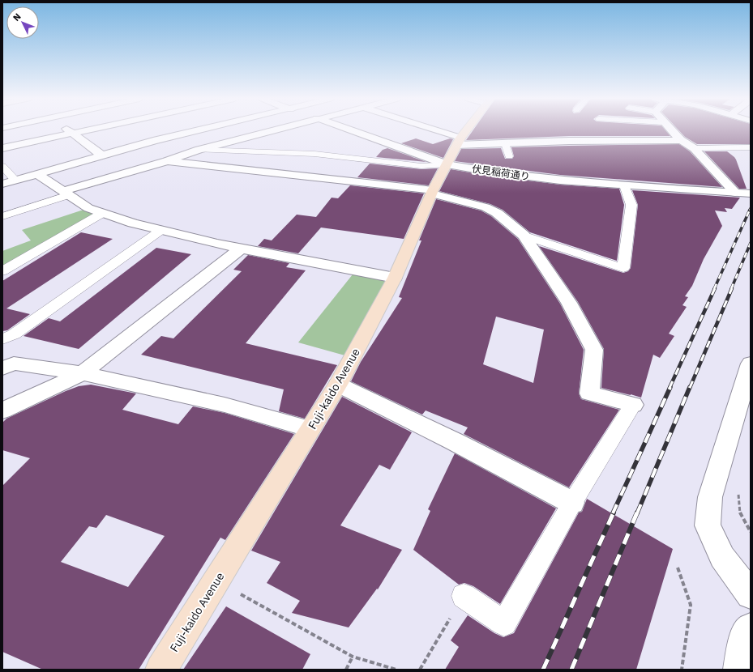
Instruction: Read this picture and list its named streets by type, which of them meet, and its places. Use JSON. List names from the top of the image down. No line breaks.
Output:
{"streets":{"main road":["Fuji-kaido Avenue"],"street":["伏見稲荷通り"]},"crossings":[["伏見稲荷通り","Fuji-kaido Avenue"]],"north":"top left"}
